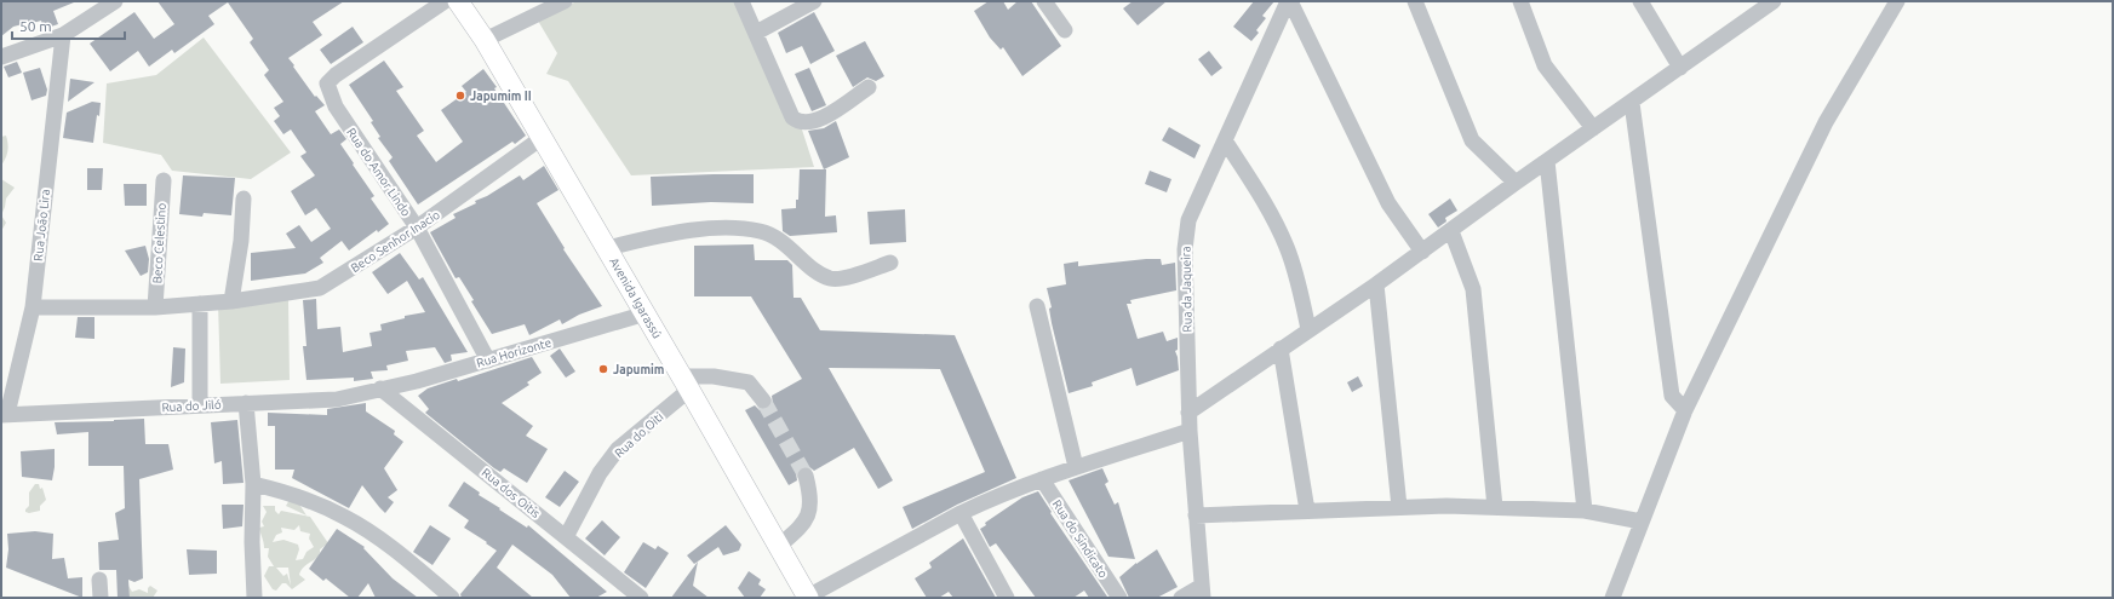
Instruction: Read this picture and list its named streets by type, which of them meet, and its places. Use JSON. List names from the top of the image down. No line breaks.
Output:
{"streets":{"main road":["Avenida Igarassú"],"street":["Rua do Amor Lindo","Rua João Lira","Beco Senhor Inacio","Beco Celestino","Rua da Jaqueira","Rua Horizonte","Rua do Jiló","Rua do Oiti","Rua dos Oitis","Rua do Sindicato"]},"crossings":[["Rua do Amor Lindo","Beco Senhor Inacio"],["Rua do Amor Lindo","Rua Horizonte"],["Rua João Lira","Beco Senhor Inacio"],["Rua João Lira","Rua do Jiló"],["Beco Senhor Inacio","Beco Celestino"],["Beco Senhor Inacio","Avenida Igarassú"],["Avenida Igarassú","Rua Horizonte"],["Avenida Igarassú","Rua do Oiti"],["Rua Horizonte","Rua do Jiló"],["Rua Horizonte","Rua dos Oitis"],["Rua do Jiló","Rua dos Oitis"],["Rua do Oiti","Rua dos Oitis"]],"places":["Japumim II","Japumim"],"scale_bar":"50 m"}
